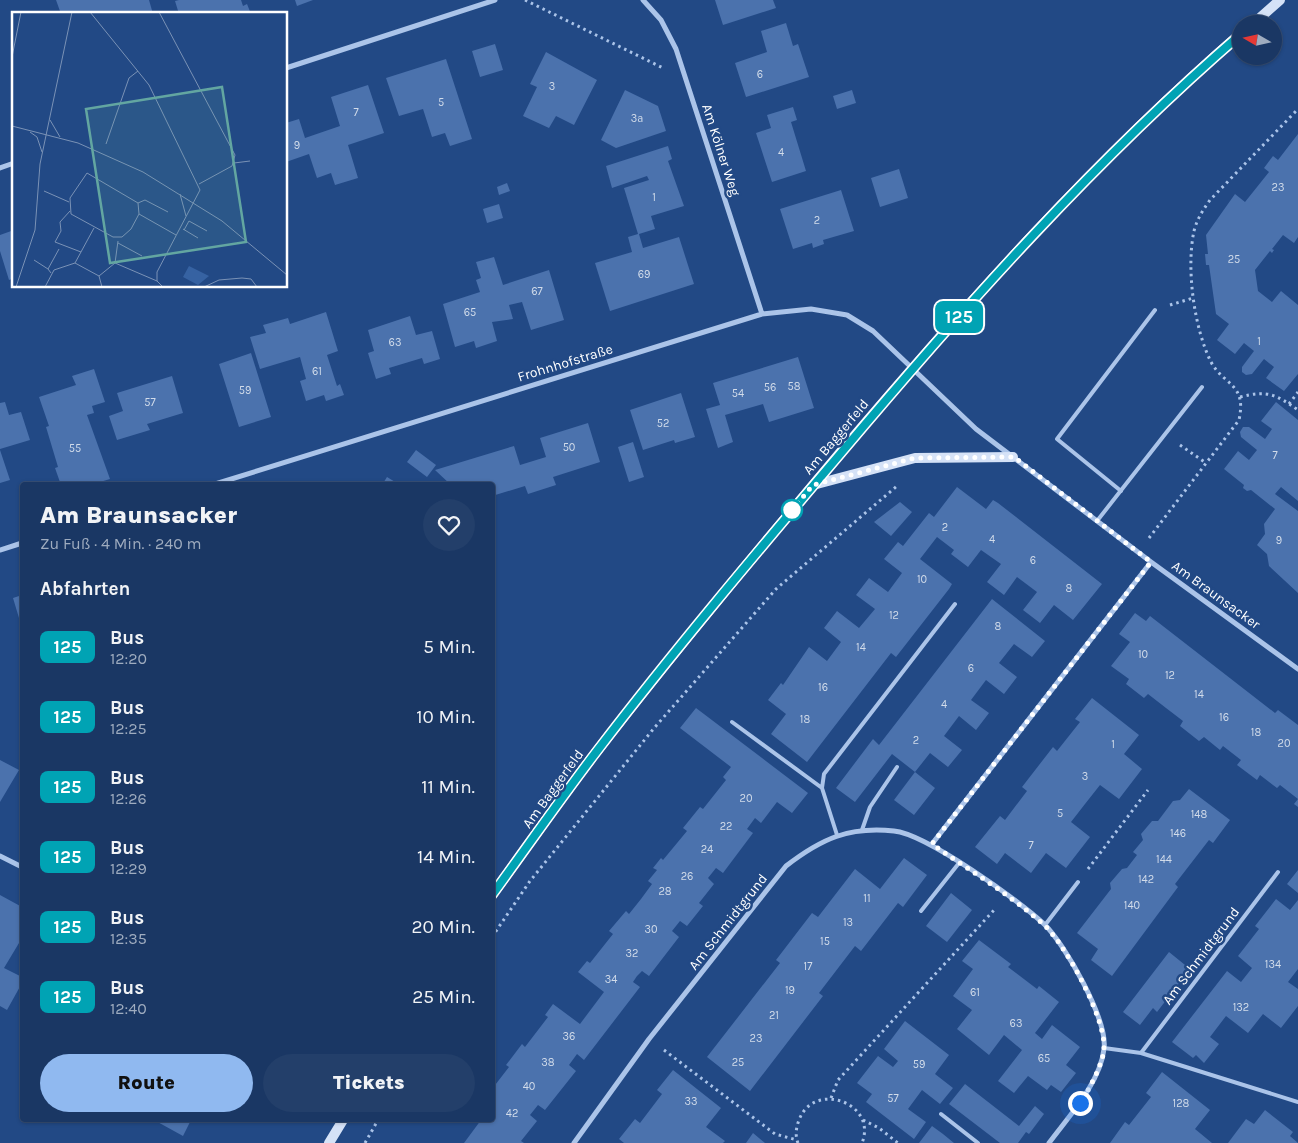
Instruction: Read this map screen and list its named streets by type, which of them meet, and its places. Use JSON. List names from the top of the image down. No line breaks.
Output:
{"streets":{"main road":["Am Baggerfeld"],"street":["Am Kölner Weg","Frohnhofstraße","Am Braunsacker","Am Schmidtgrund"]},"crossings":[["Am Kölner Weg","Frohnhofstraße"],["Frohnhofstraße","Am Baggerfeld"],["Frohnhofstraße","Am Braunsacker"],["Am Baggerfeld","Am Braunsacker"]],"lines":["bus line 125"],"house_numbers":["6","3","5","7","3a","9","4","23","1","2","25","69","67","65","1","63","61","58","56","59","54","57","52","50","55","7","2","4","9","6","10","8","12","8","14","10","6","12","16","14","4","16","18","18","2","20","1","3","20","5","148","22","146","7","24","144","26","142","28","11","140","13","30","15","32","134","17","34","19","61","132","21","63","36","23","65","38","25","59","40","57","33","128","42"],"north":"left","page":{"on_map":"125","heading":[["Am Braunsacker","Zu Fuß · 4 Min. · 240 m"],"Abfahrten"],"list":[{"mark":"125","name":"Bus","note":"12:20","value":"5 Min."},{"mark":"125","name":"Bus","note":"12:25","value":"10 Min."},{"mark":"125","name":"Bus","note":"12:26","value":"11 Min."},{"mark":"125","name":"Bus","note":"12:29","value":"14 Min."},{"mark":"125","name":"Bus","note":"12:35","value":"20 Min."},{"mark":"125","name":"Bus","note":"12:40","value":"25 Min."}],"buttons":["Route","Tickets"]}}
